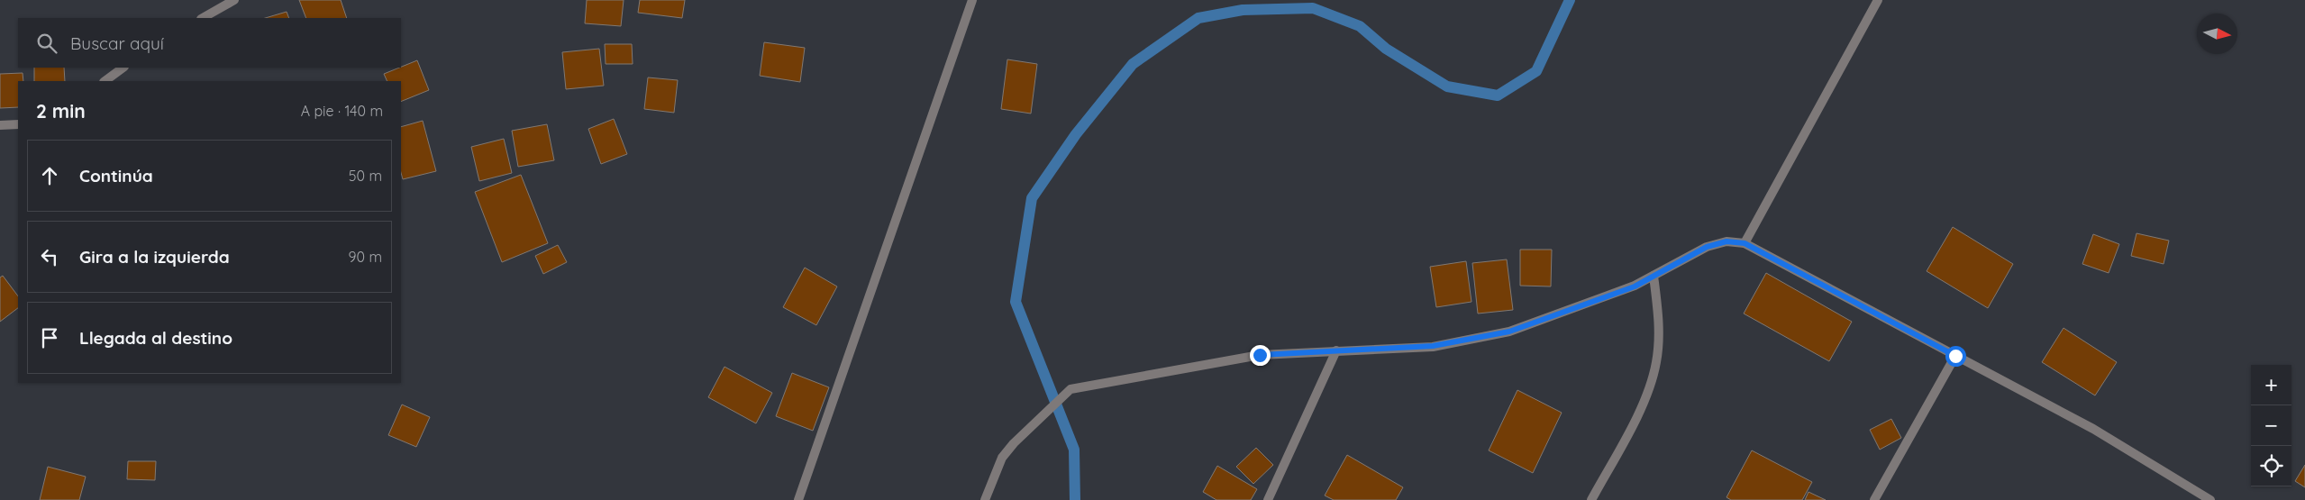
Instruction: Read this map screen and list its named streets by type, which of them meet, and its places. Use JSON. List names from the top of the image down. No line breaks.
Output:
{"north":"right","page":{"search":"Buscar aquí","heading":["2 min","A pie · 140 m"],"list":[["Continúa","50 m"],["Gira a la izquierda","90 m"],"Llegada al destino"],"map_buttons":["+","−"]}}
